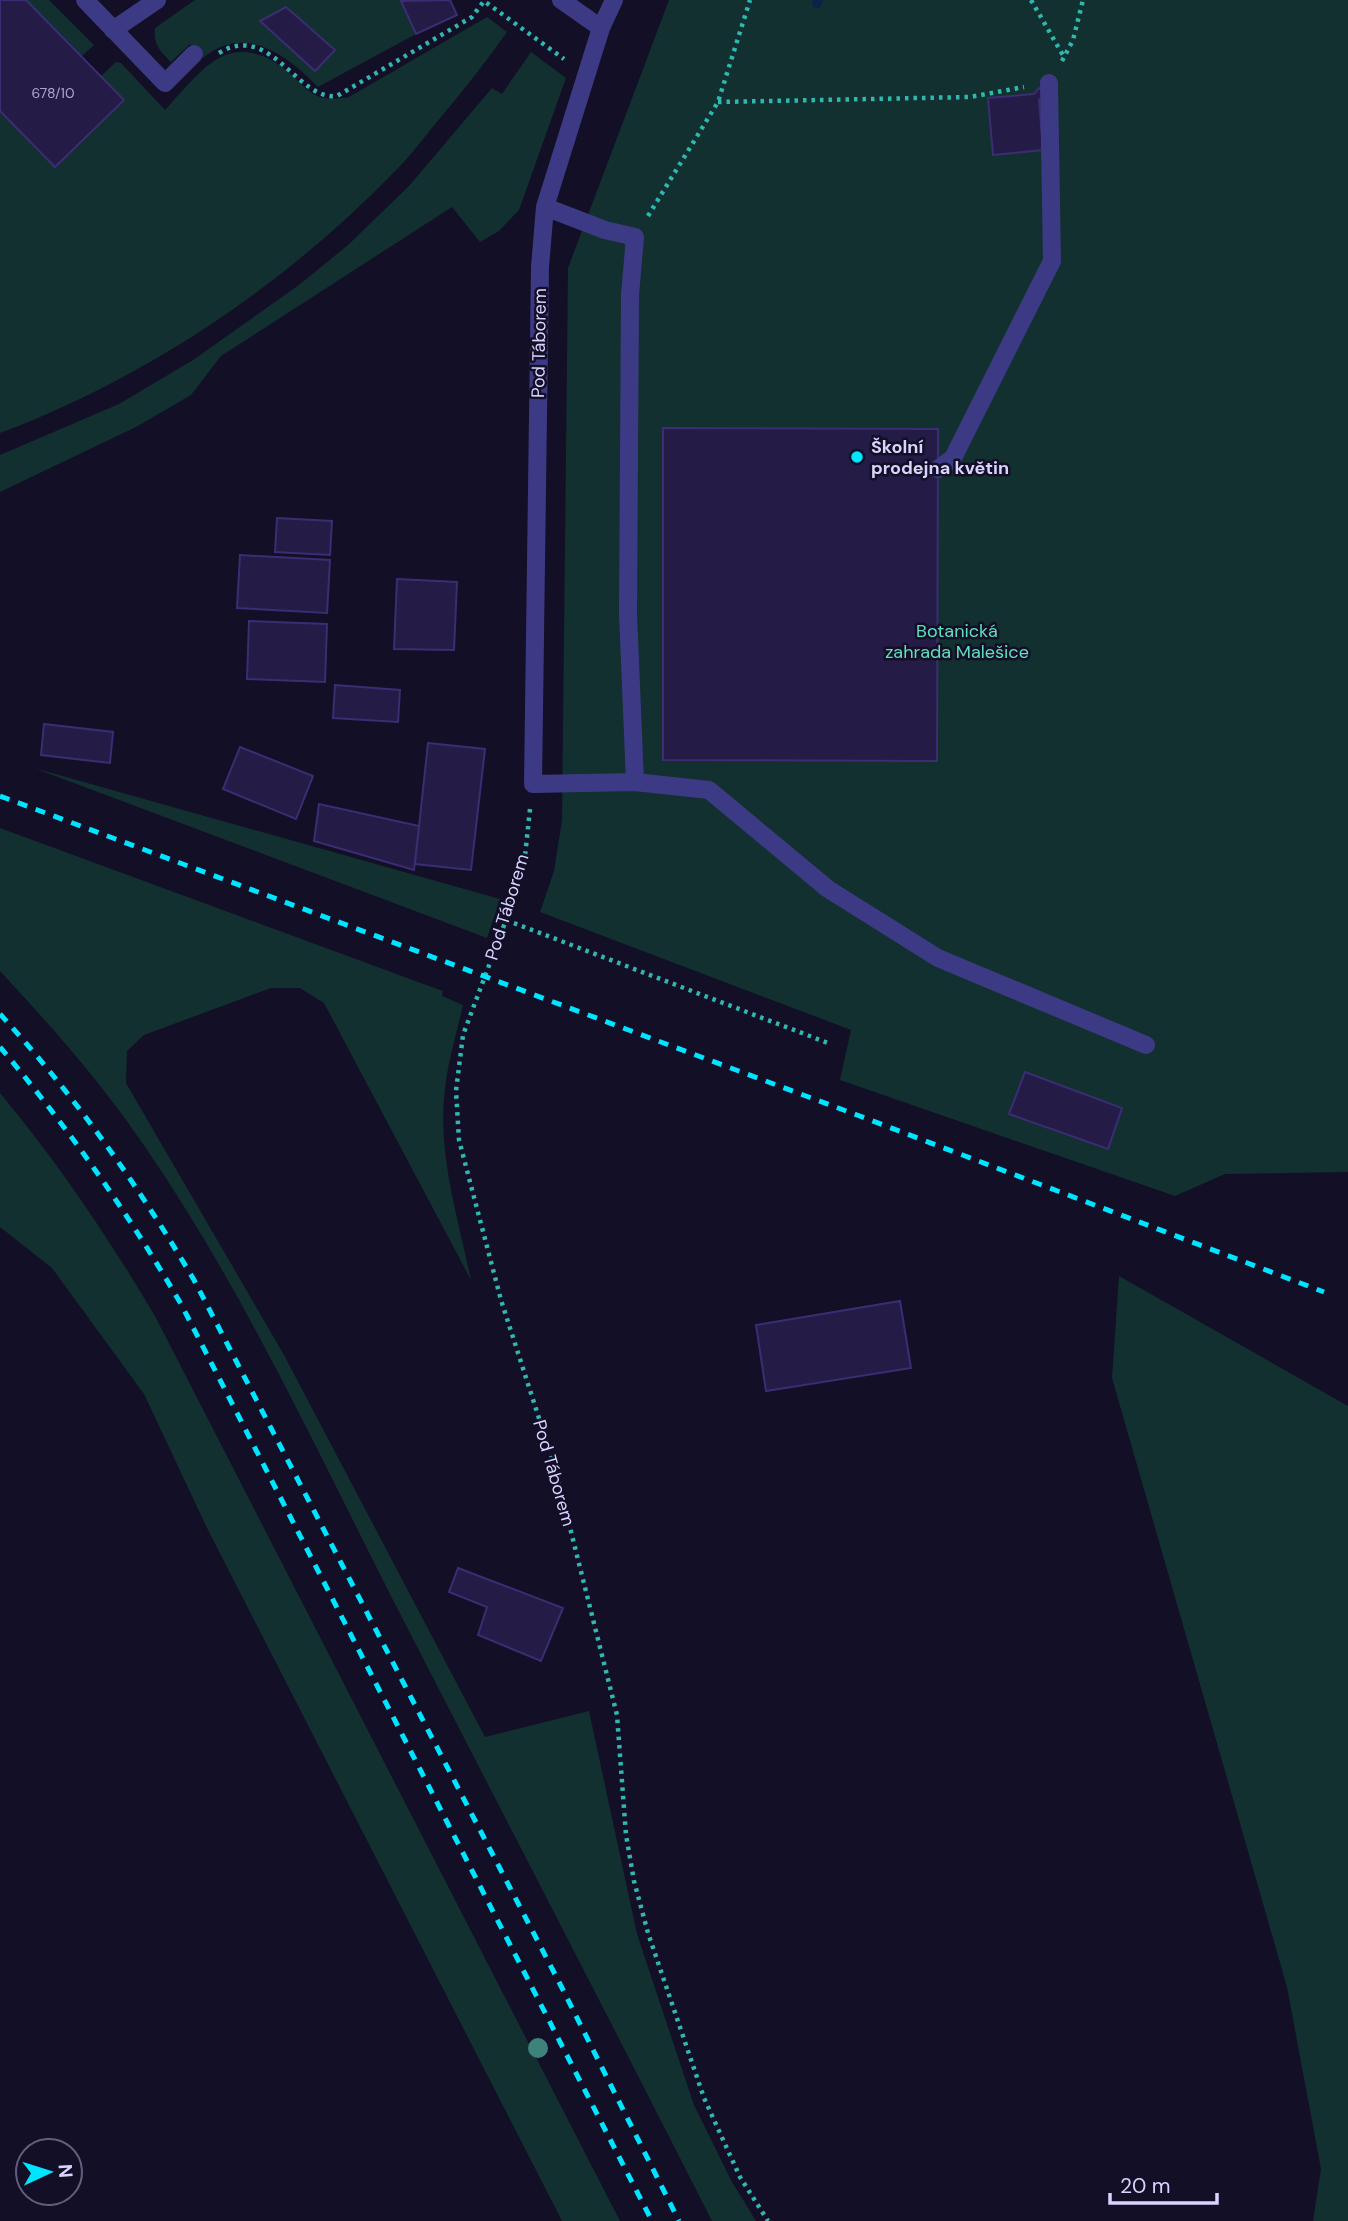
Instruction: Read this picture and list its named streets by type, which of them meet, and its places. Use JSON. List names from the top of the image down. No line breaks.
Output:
{"streets":{"street":["Pod Táborem"]},"parks":["Botanická zahrada Malešice"],"places":["Školní prodejna květin"],"house_numbers":["678/10"],"scale_bar":"20 m","north":"right"}
